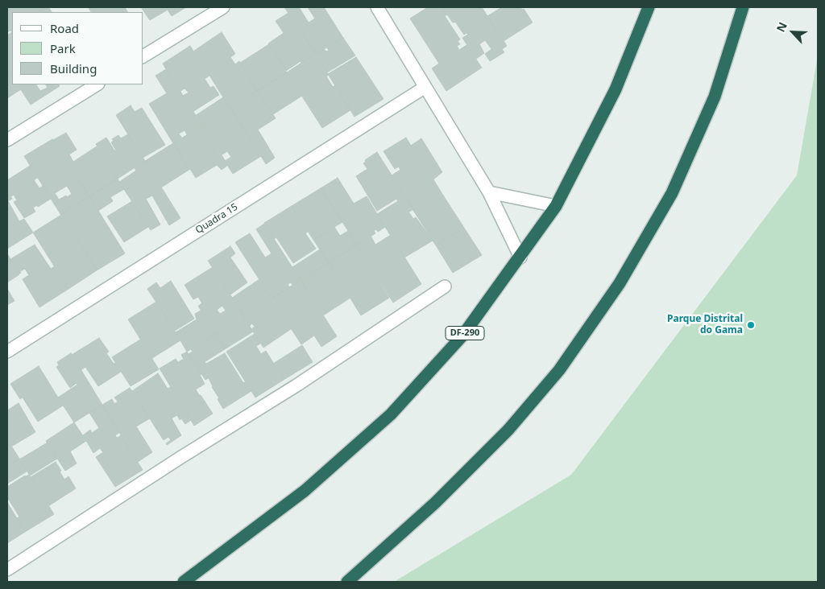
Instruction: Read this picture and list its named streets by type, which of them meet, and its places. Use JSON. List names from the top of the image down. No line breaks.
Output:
{"streets":{"highway":["DF-290"],"street":["Quadra 15"]},"places":["Parque Distrital do Gama"],"legend":["Road","Park","Building"],"north":"top left"}
